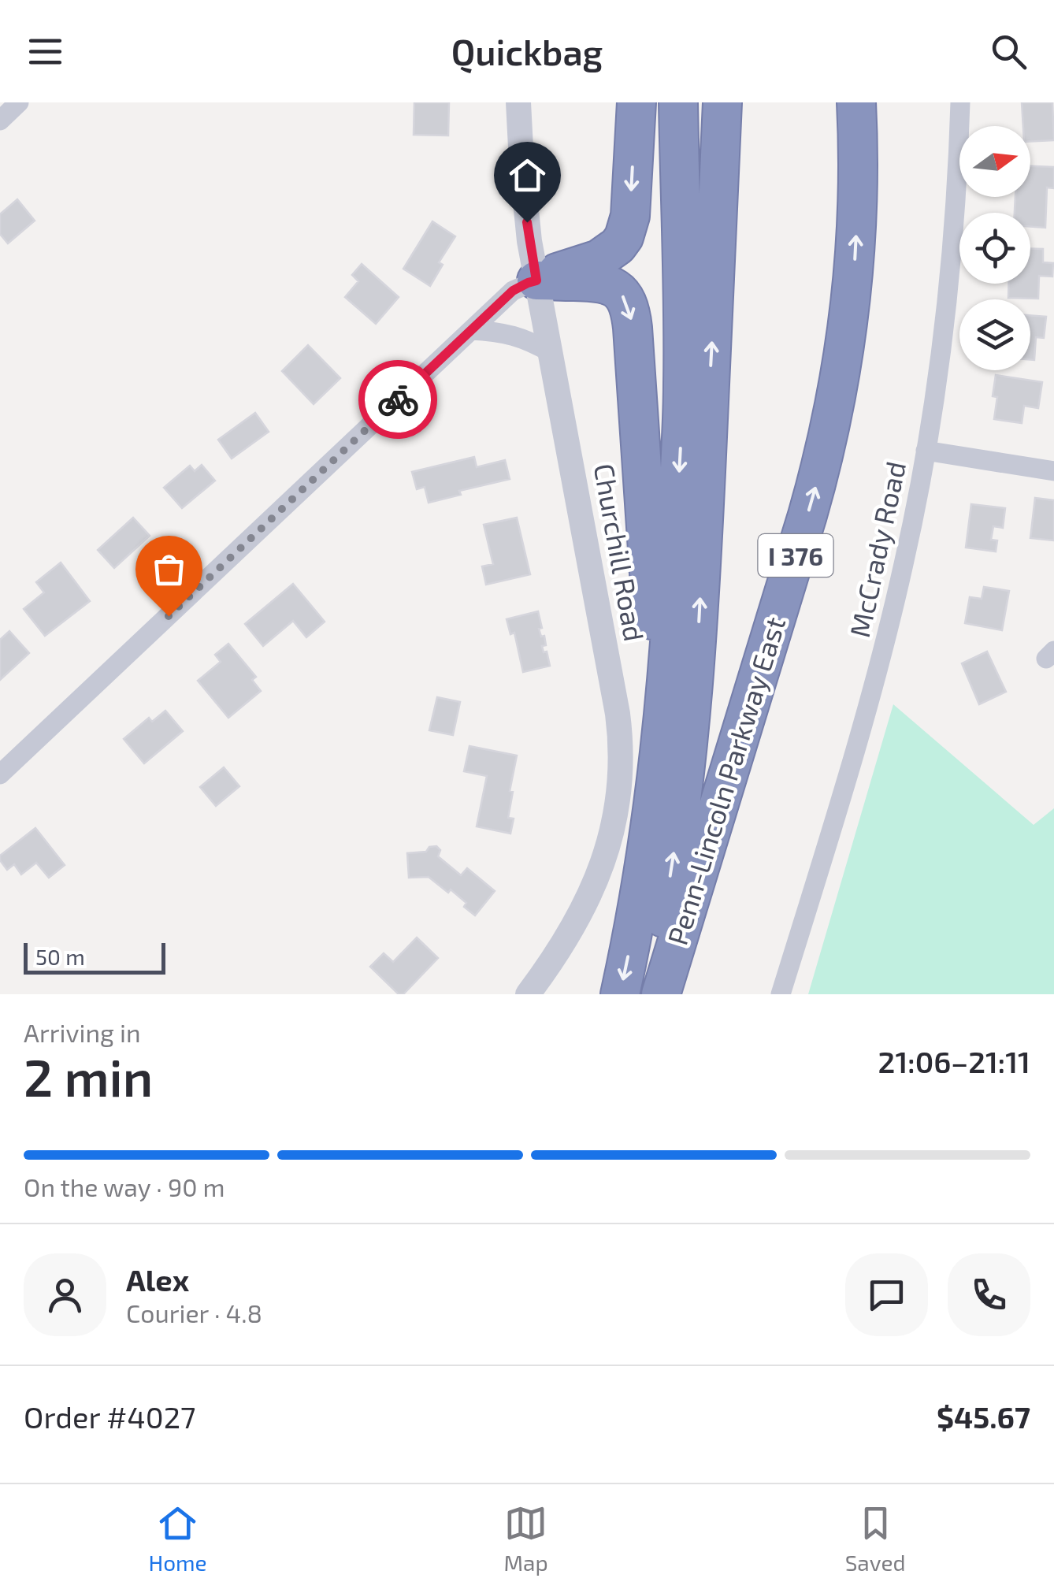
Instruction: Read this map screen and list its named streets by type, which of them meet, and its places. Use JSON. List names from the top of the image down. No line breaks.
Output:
{"streets":{"highway":["I 376","Penn-Lincoln Parkway East"],"street":["McCrady Road","Churchill Road"]},"scale_bar":"50 m","north":"right","page":{"header":"Quickbag","scale":"50 m","heading":["2 min","Arriving in","21:06–21:11"],"panel":["Alex","Courier · 4.8","Order #4027","$45.67"],"bar":"On the way · 90 m","tabs":["Home","Map","Saved"]}}
